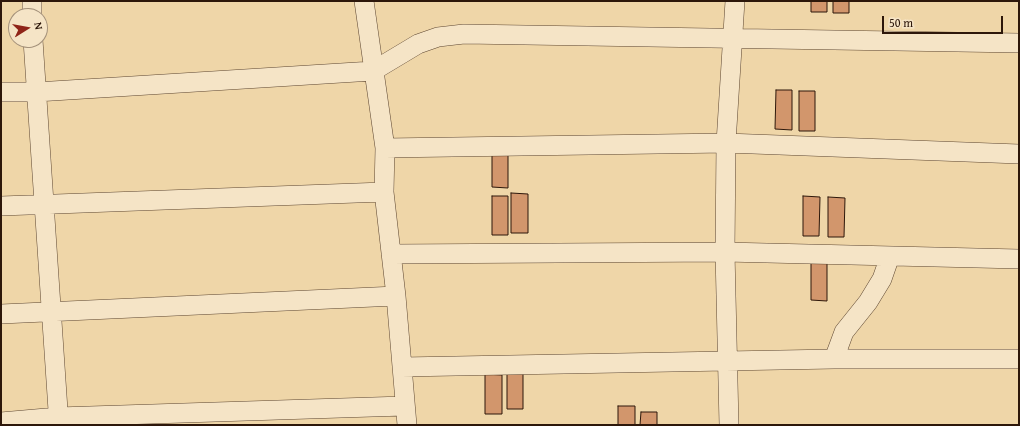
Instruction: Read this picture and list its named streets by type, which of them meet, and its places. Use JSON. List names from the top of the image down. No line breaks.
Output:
{"scale_bar":"50 m","north":"right"}
